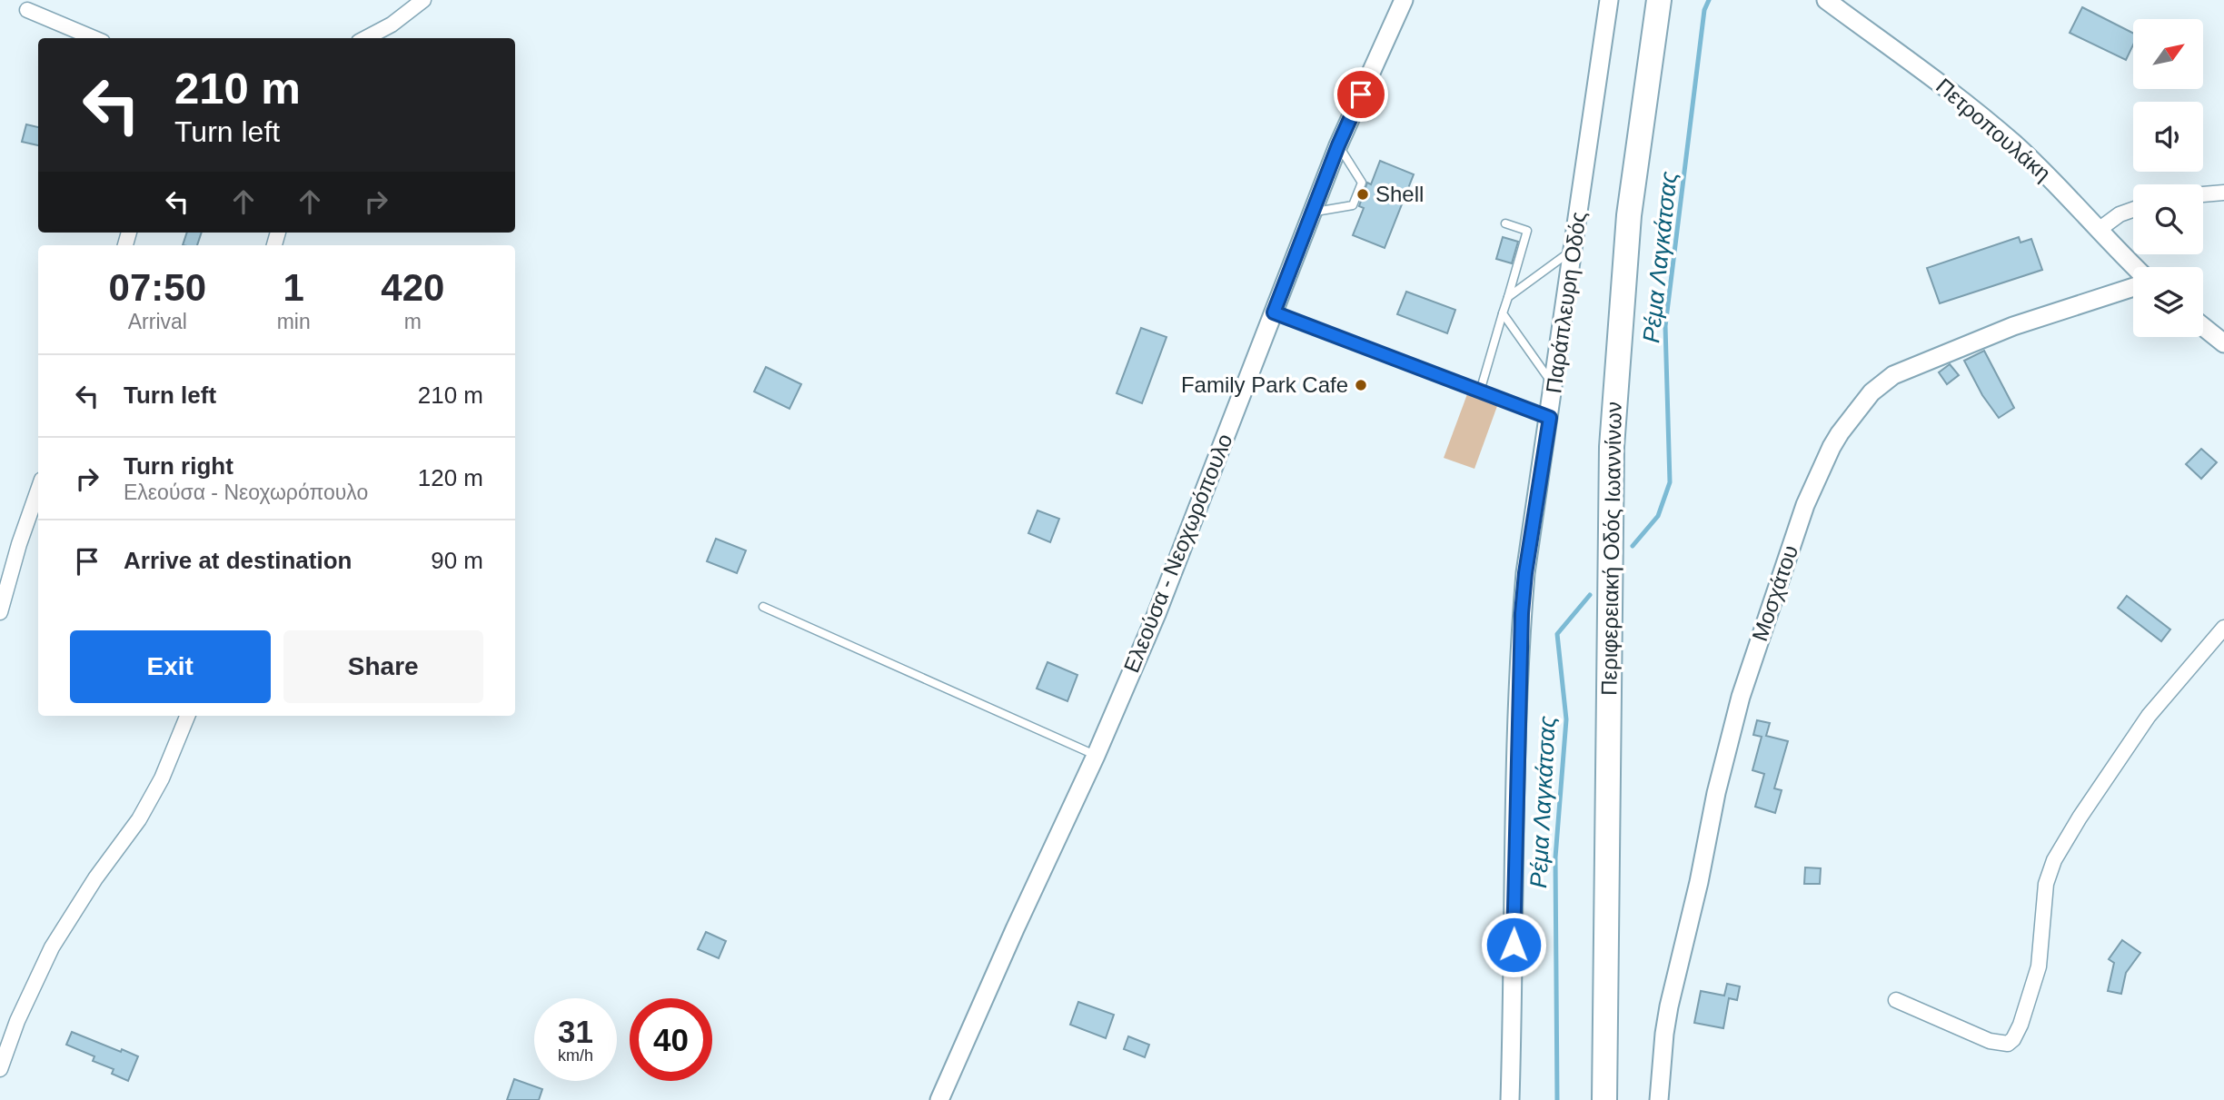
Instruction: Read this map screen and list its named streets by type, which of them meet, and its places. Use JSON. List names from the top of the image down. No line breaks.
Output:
{"streets":{"highway":["Περιφερειακή Οδός Ιωαννίνων"],"street":["Πετροπουλάκη","Παράπλευρη Οδός","Ελεούσα - Νεοχωρόπουλο","Μοσχάτου"]},"water":["Ρέμα Λαγκάτσας"],"places":["Shell","Family Park Cafe"],"north":"top right","page":{"turn":["210 m","Turn left"],"eta":["07:50","Arrival","1","min","420","m"],"list":[{"name":"Turn left","value":"210 m"},{"name":"Turn right","note":"Ελεούσα - Νεοχωρόπουλο","value":"120 m"},{"name":"Arrive at destination","value":"90 m"}],"buttons":["Exit","Share"],"speed":"31 km/h","limit":"40"}}
